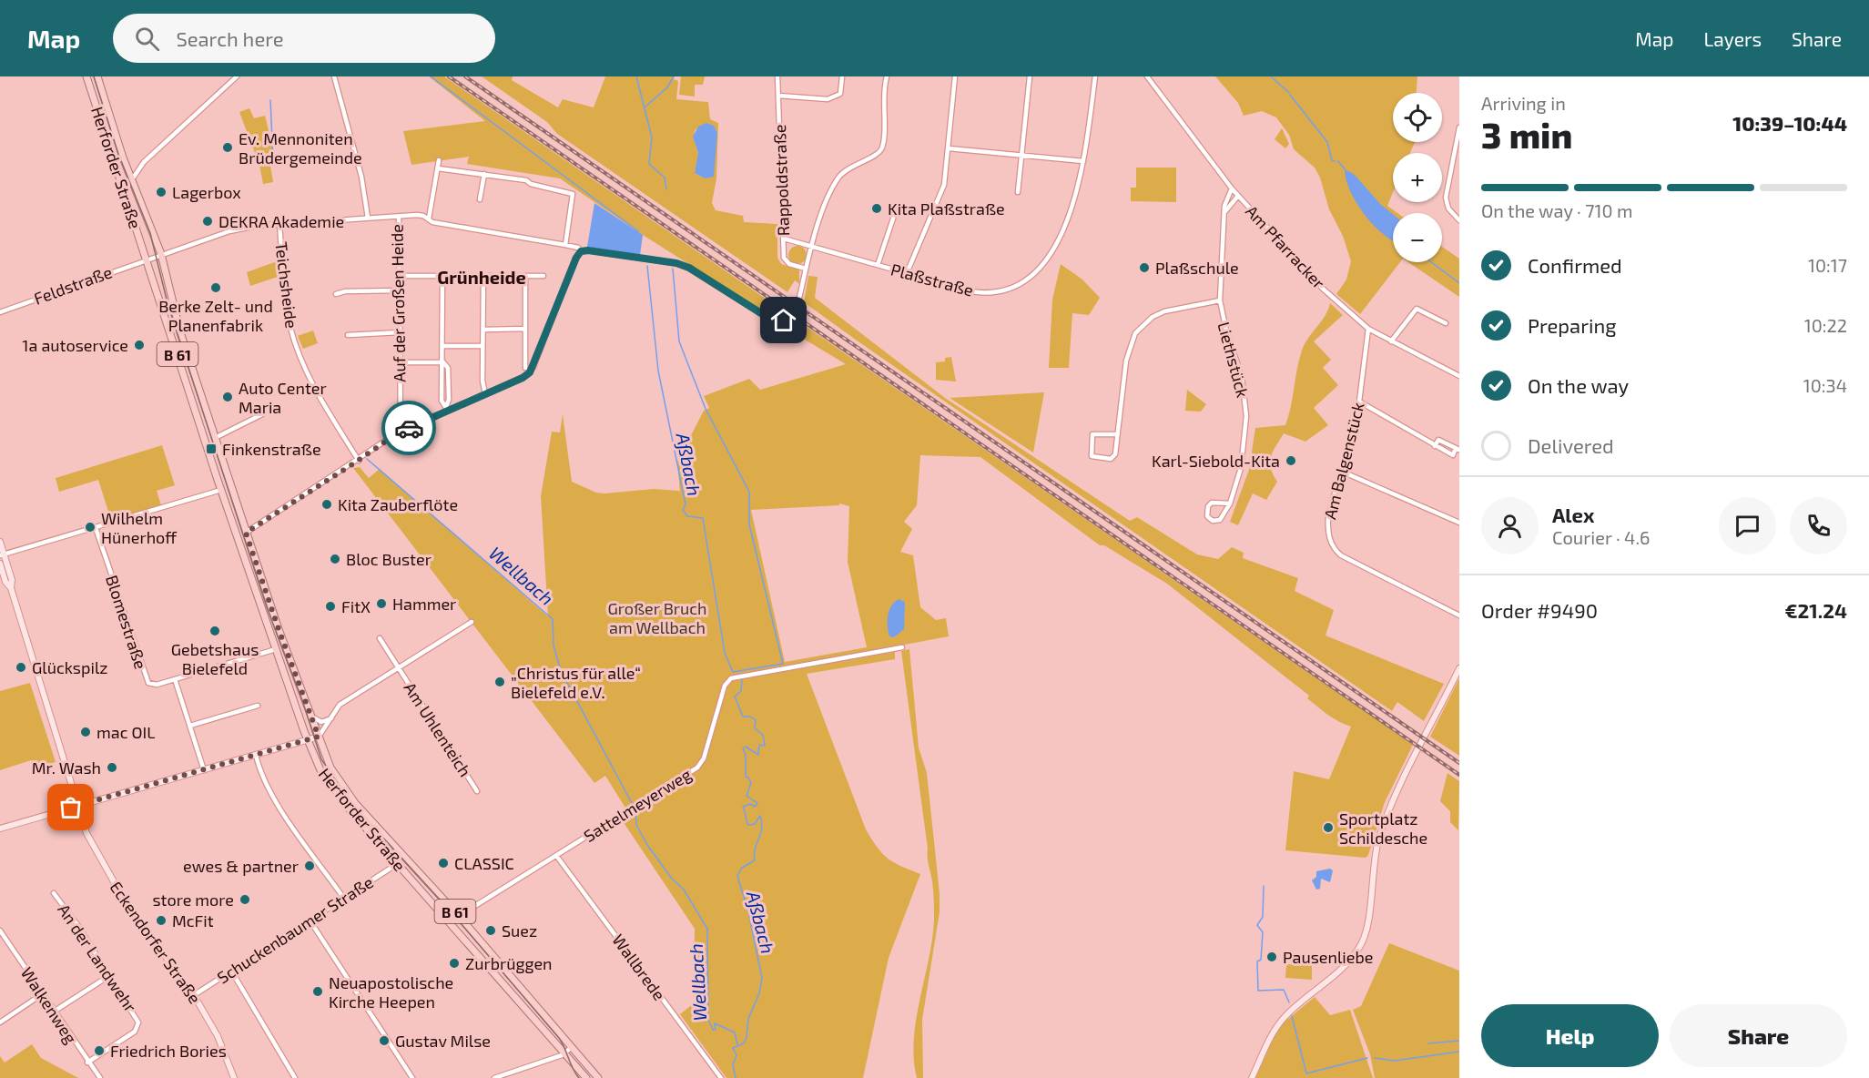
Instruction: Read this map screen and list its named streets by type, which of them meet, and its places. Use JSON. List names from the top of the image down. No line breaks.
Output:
{"streets":{"main road":["Herforder Straße","B 61"],"street":["Rappoldstraße","Am Pfarracker","Plaßstraße","Feldstraße","Teichsheide","Auf der Großen Heide","Liethstück","Am Balgenstück","Blomestraße","Am Uhlenteich","Sattelmeyerweg","Schuckenbaumer Straße","Eckendorfer Straße","An der Landwehr","Wallbrede","Walkenweg"]},"crossings":[["Herforder Straße","Feldstraße"],["Herforder Straße","Auf der Großen Heide"],["Herforder Straße","Blomestraße"],["Herforder Straße","Sattelmeyerweg"],["Herforder Straße","Schuckenbaumer Straße"],["Rappoldstraße","Plaßstraße"],["Am Pfarracker","Liethstück"],["Am Pfarracker","Am Balgenstück"],["Teichsheide","Auf der Großen Heide"],["Sattelmeyerweg","Wallbrede"],["Schuckenbaumer Straße","Eckendorfer Straße"],["An der Landwehr","Walkenweg"]],"districts":["Grünheide"],"water":["Aßbach","Wellbach"],"parks":["Großer Bruch am Wellbach"],"places":{"other":["Ev. Mennoniten Brüdergemeinde","Lagerbox","Kita Plaßstraße","DEKRA Akademie","Plaßschule","Berke Zelt- und Planenfabrik","1a autoservice","Auto Center Maria","Karl-Siebold-Kita","Kita Zauberflöte","Wilhelm Hünerhoff","Bloc Buster","Hammer","FitX","Gebetshaus Bielefeld","Glückspilz","„Christus für alle“ Bielefeld e.V.","mac OIL","Mr. Wash","Sportplatz Schildesche","CLASSIC","ewes & partner","store more","McFit","Suez","Pausenliebe","Zurbrüggen","Neuapostolische Kirche Heepen","Gustav Milse","Friedrich Bories"],"transit":["Finkenstraße"]},"page":{"header":"Map","search":"Search here","nav":["Map","Layers","Share"],"heading":["3 min","Arriving in","10:39–10:44"],"panel":["Alex","Courier · 4.6","Order #9490","€21.24"],"map_buttons":["+","−"],"bar":"On the way · 710 m","list":[["Confirmed","10:17"],["Preparing","10:22"],["On the way","10:34"],"Delivered"],"buttons":["Help","Share"]}}
